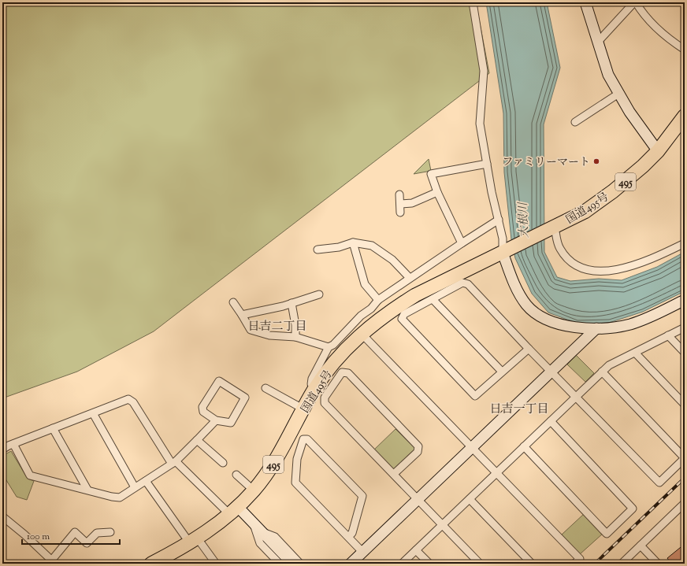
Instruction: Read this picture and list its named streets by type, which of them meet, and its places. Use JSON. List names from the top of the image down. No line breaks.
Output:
{"streets":{"highway":["495","国道495号"]},"crossings":[["495","国道495号"]],"districts":["日吉二丁目","日吉一丁目"],"water":["大根川"],"places":["ファミリーマート"],"scale_bar":"100 m"}
